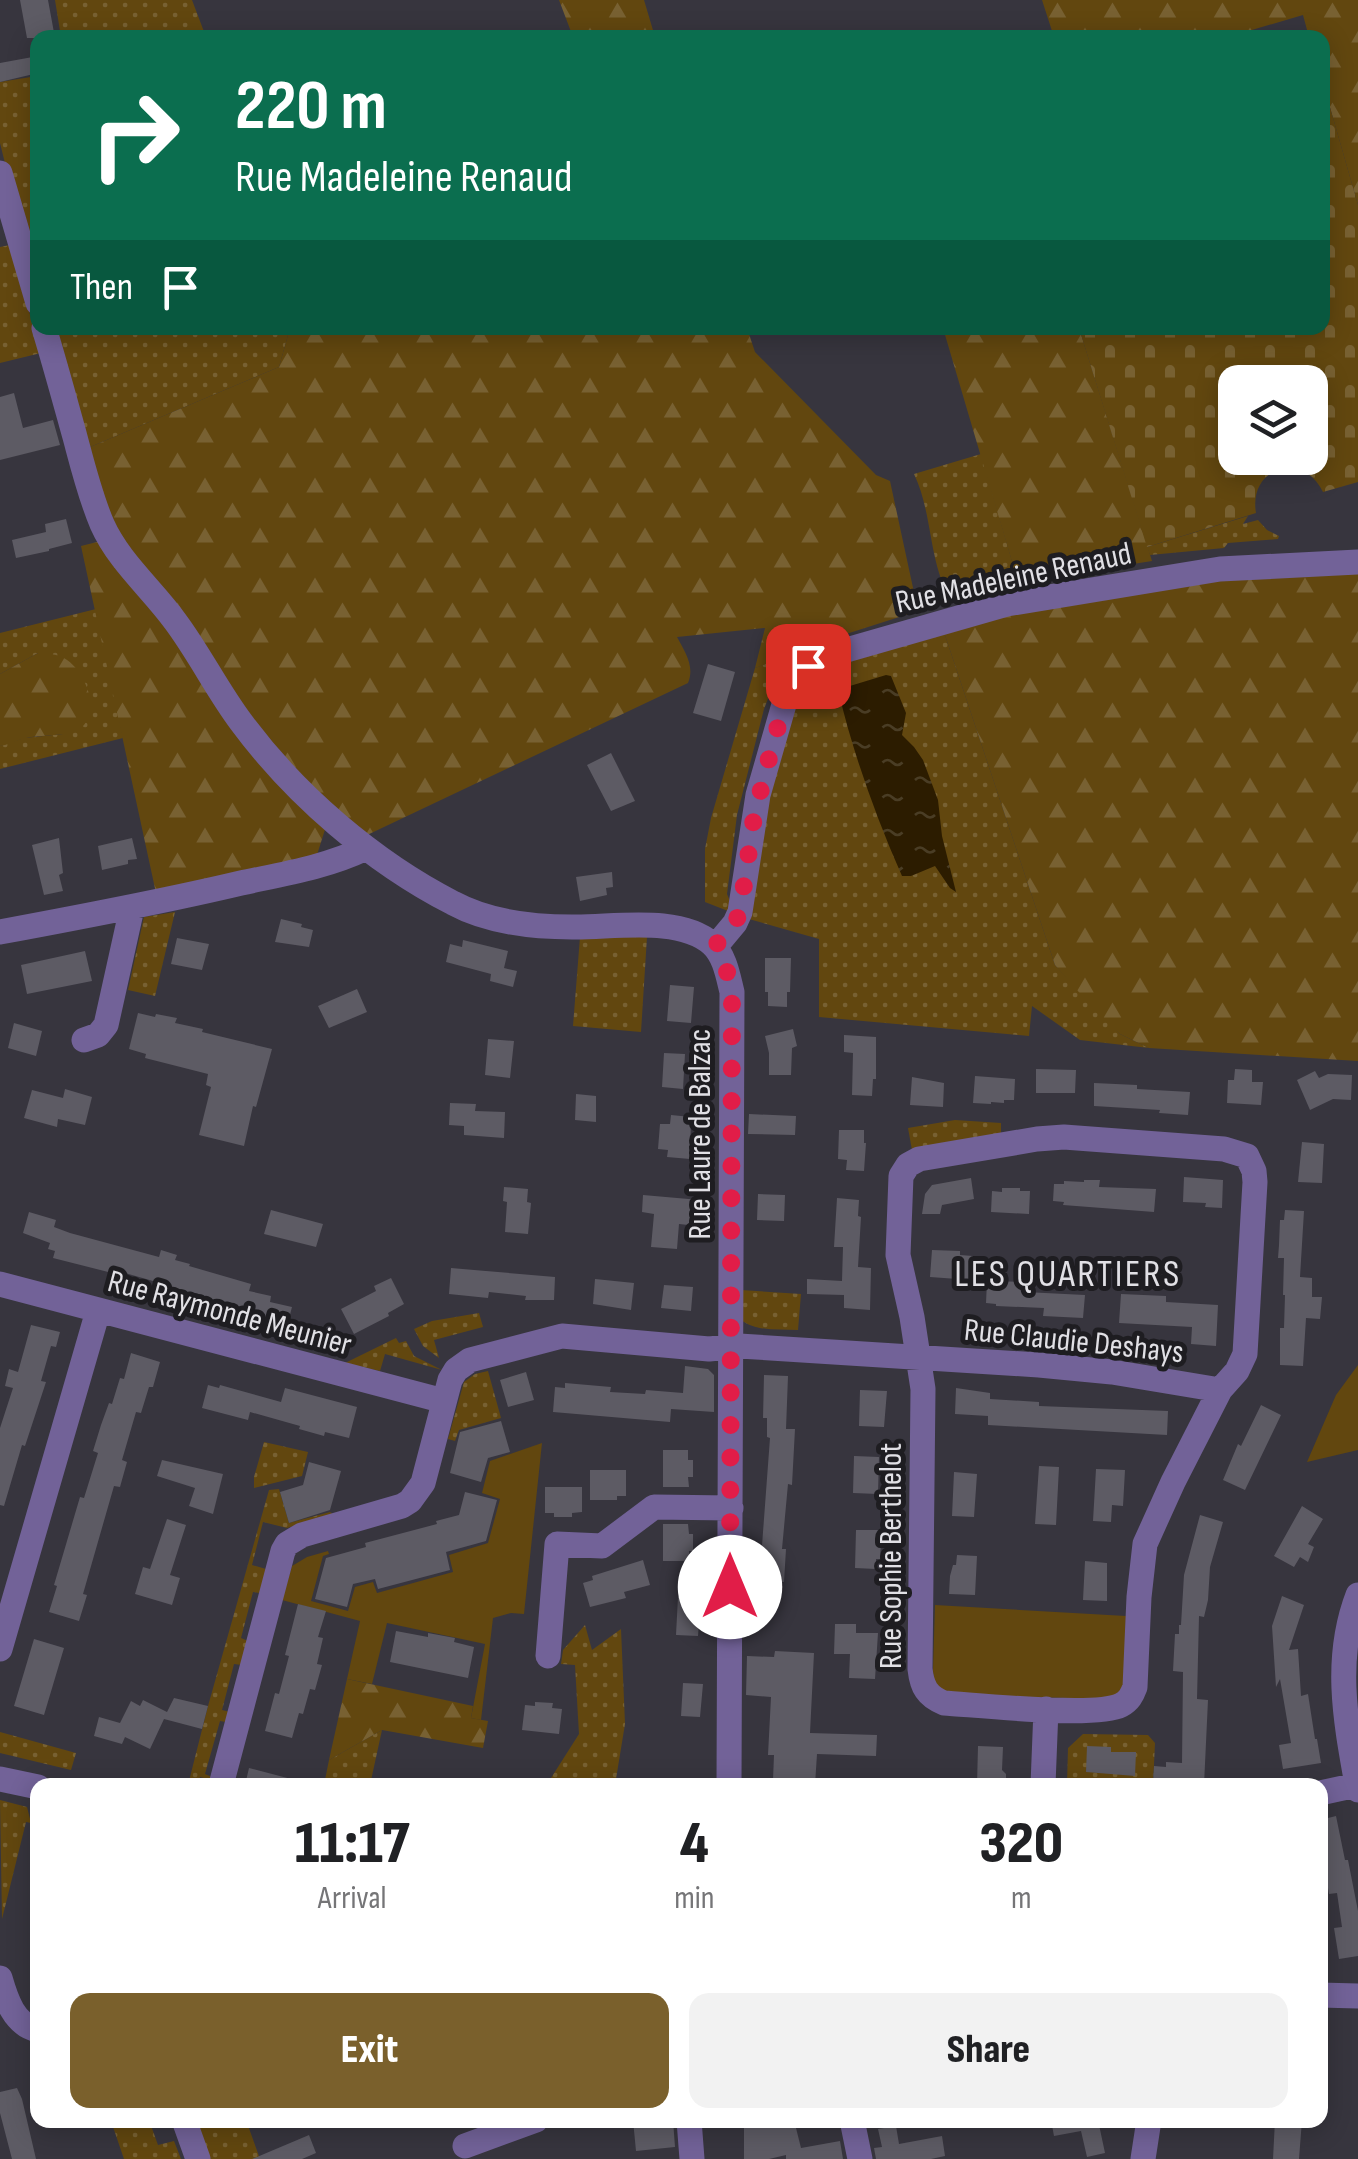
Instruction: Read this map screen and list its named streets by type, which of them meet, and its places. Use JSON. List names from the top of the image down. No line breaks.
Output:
{"streets":{"street":["Rue Madeleine Renaud","Rue Laure de Balzac","Rue Raymonde Meunier","Rue Claudie Deshays","Rue Sophie Berthelot"]},"crossings":[["Rue Madeleine Renaud","Rue Laure de Balzac"],["Rue Laure de Balzac","Rue Claudie Deshays"],["Rue Raymonde Meunier","Rue Claudie Deshays"],["Rue Claudie Deshays","Rue Sophie Berthelot"]],"districts":["LES QUARTIERS"],"page":{"turn":["220 m","Rue Madeleine Renaud"],"then":"Then","eta":["11:17","Arrival","4","min","320","m"],"buttons":["Exit","Share"]}}
